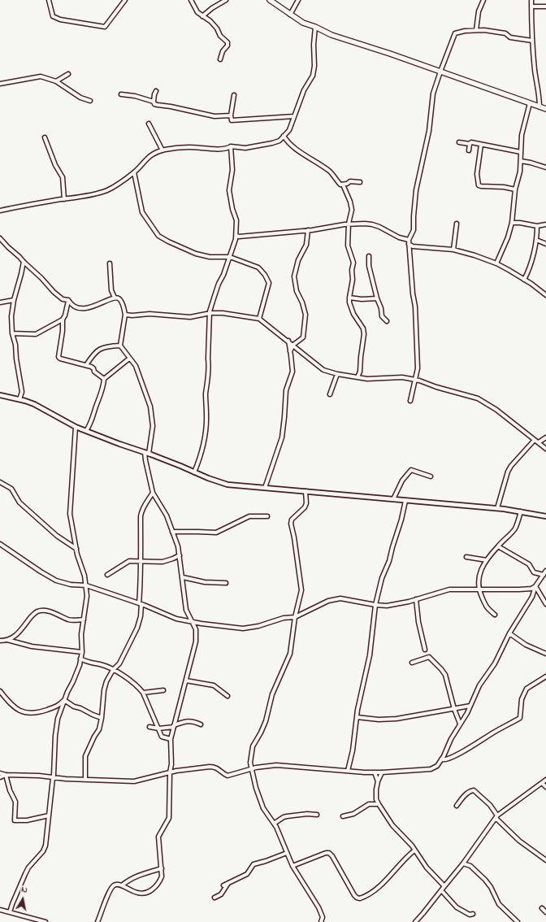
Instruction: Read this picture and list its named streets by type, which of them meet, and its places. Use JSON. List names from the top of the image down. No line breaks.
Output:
{"north":"top"}
